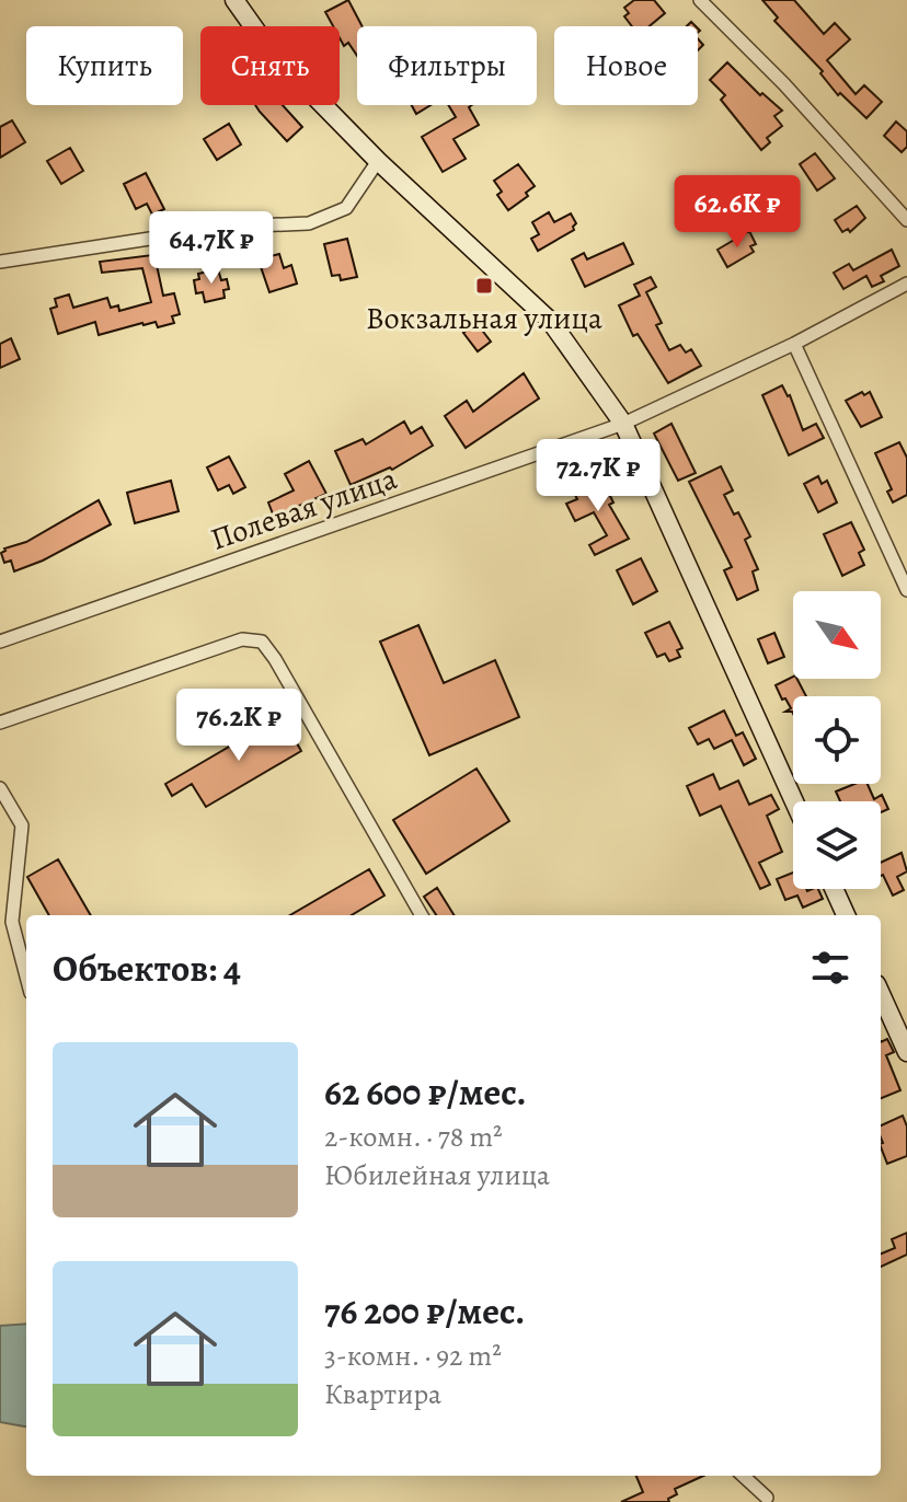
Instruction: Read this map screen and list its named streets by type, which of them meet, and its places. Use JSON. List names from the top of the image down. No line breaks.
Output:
{"streets":{"street":["Полевая улица"]},"places":{"transit":["Вокзальная улица"]},"north":"bottom right","page":{"chip":["Купить","Снять","Фильтры","Новое"],"price":["62.6K ₽","64.7K ₽","72.7K ₽","76.2K ₽"],"heading":"Объектов: 4","list":[{"name":"62 600 ₽/мес.","note":"2-комн. · 78 m² · Юбилейная улица"},{"name":"76 200 ₽/мес.","note":"3-комн. · 92 m² · Квартира"}]}}
